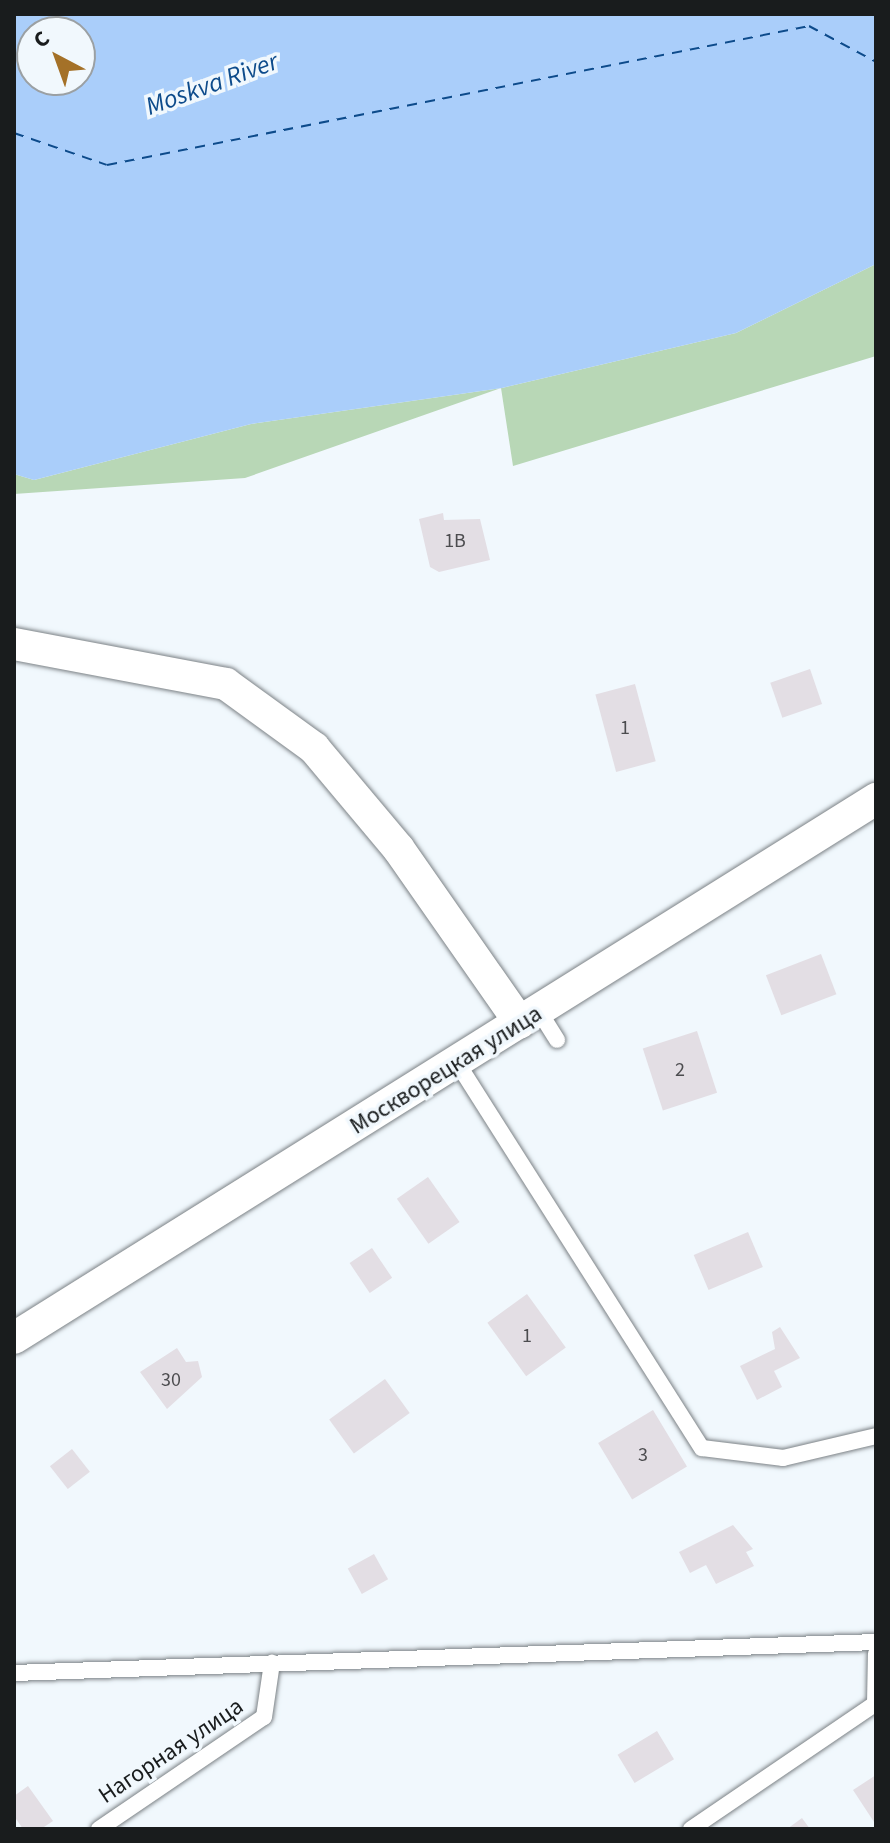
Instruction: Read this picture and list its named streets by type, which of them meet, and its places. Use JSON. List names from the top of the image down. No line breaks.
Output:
{"streets":{"street":["Москворецкая улица"],"lane":["Нагорная улица"]},"water":["Moskva River"],"house_numbers":["1В","1","2","1","30","3"],"north":"top left"}
